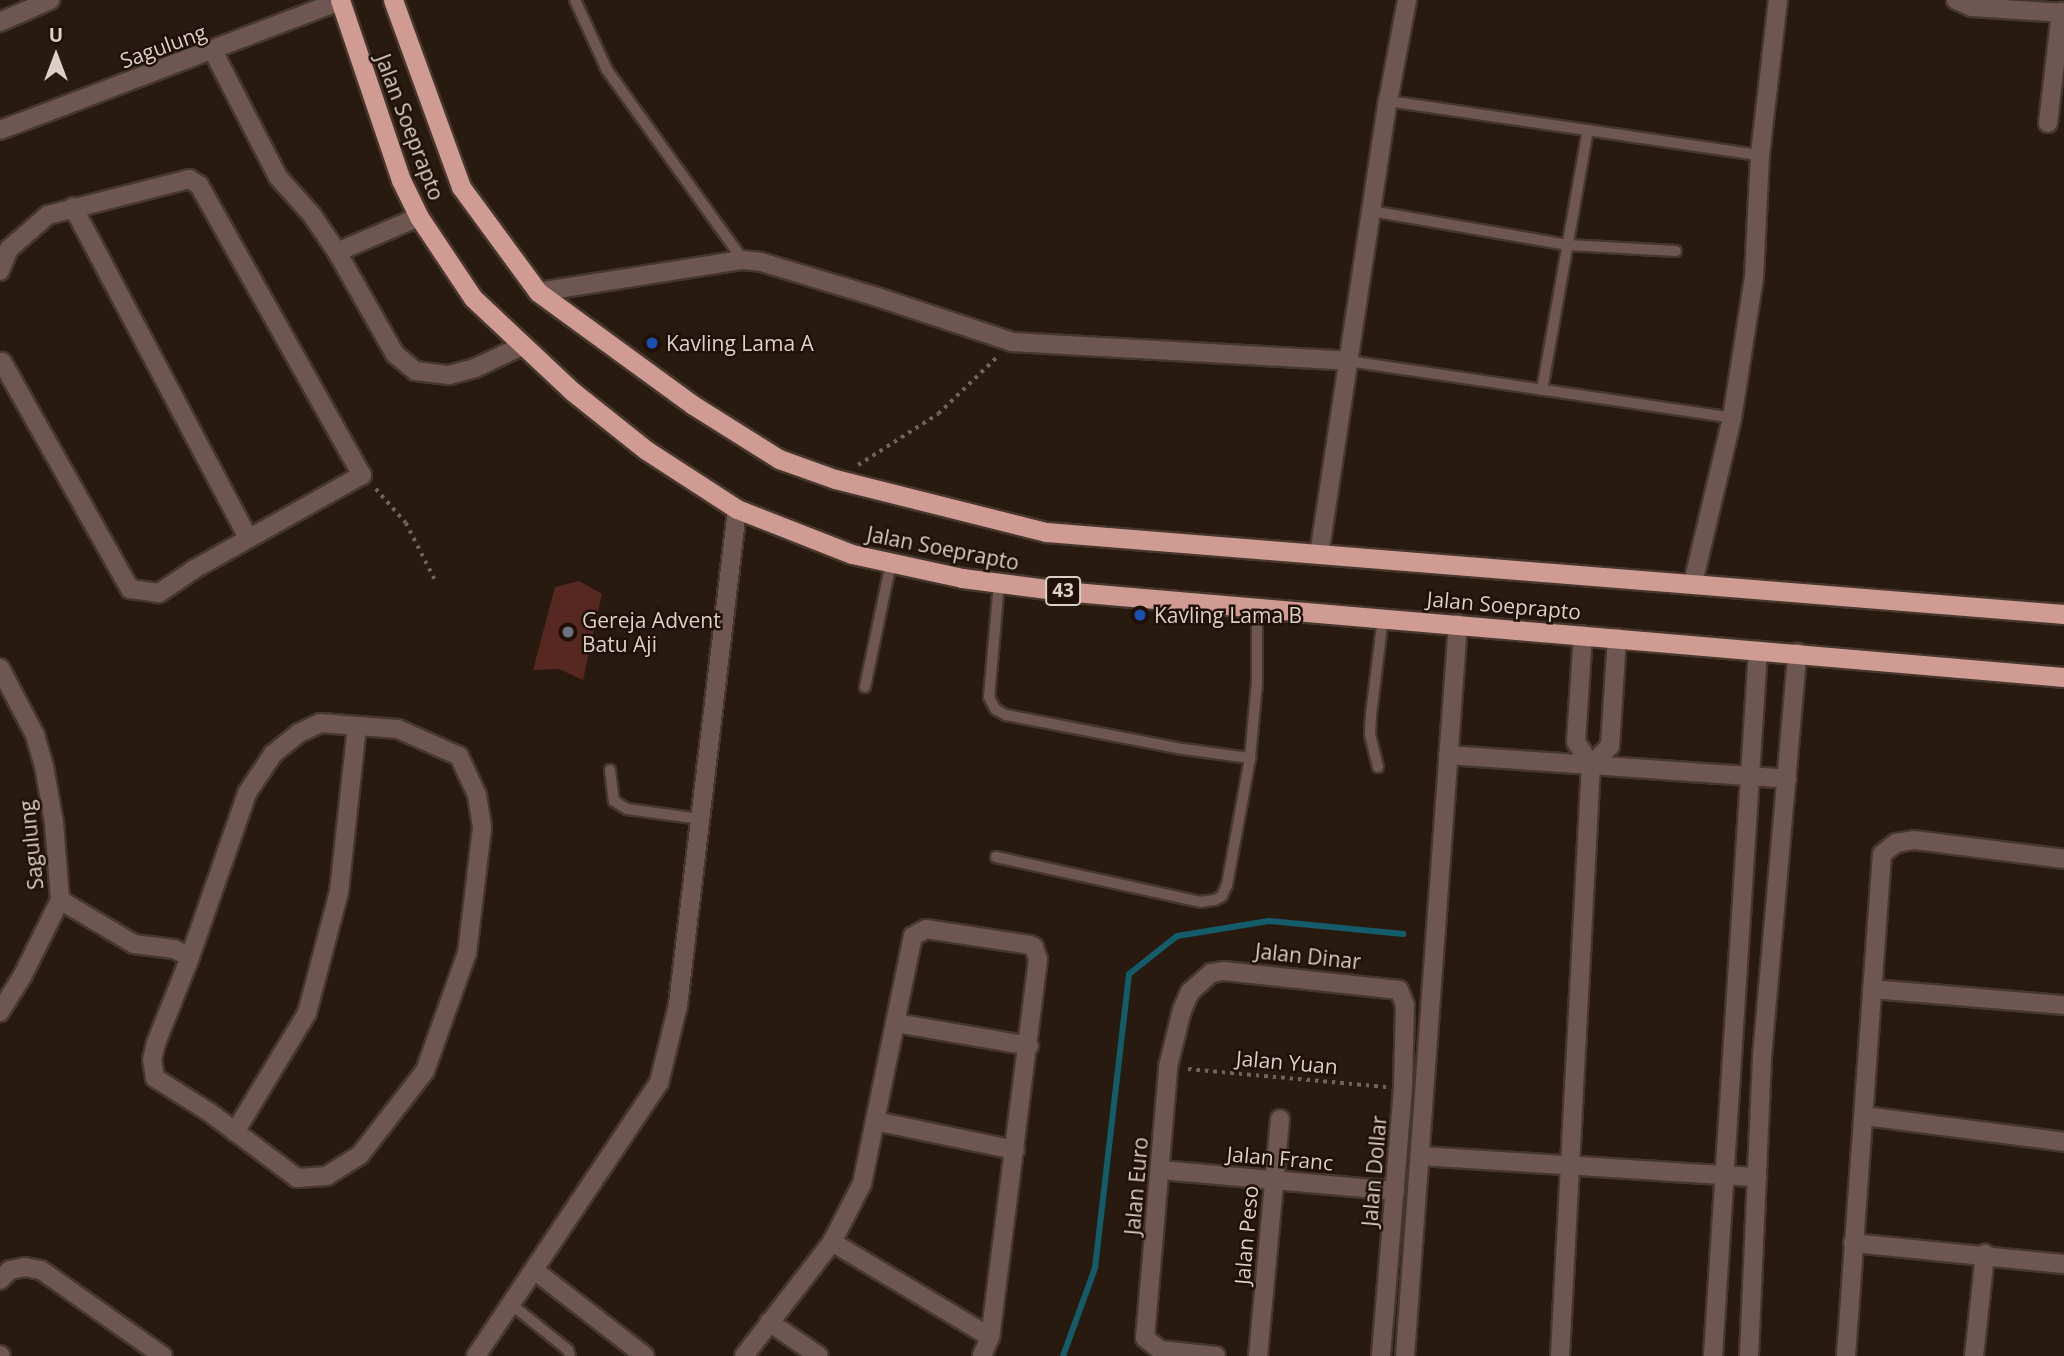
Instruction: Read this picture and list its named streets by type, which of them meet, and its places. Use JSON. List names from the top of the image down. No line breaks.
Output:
{"streets":{"highway":["Jalan Soeprapto","43"],"street":["Sagulung","Jalan Dinar","Jalan Franc","Jalan Dollar","Jalan Euro","Jalan Peso"],"path":["Jalan Yuan"]},"crossings":[["Sagulung","Jalan Soeprapto"],["Jalan Dinar","Jalan Dollar"],["Jalan Dinar","Jalan Euro"],["Jalan Yuan","Jalan Dollar"],["Jalan Yuan","Jalan Euro"],["Jalan Franc","Jalan Dollar"],["Jalan Franc","Jalan Euro"],["Jalan Franc","Jalan Peso"]],"places":["Kavling Lama A","Kavling Lama B","Gereja Advent Batu Aji"],"north":"top"}
